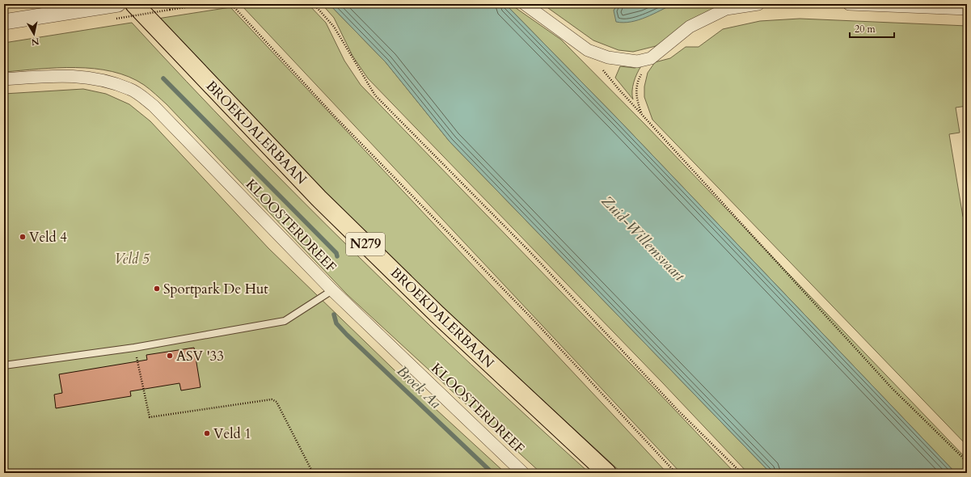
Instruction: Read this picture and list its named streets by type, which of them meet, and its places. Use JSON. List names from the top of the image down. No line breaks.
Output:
{"streets":{"main road":["BROEKDALERBAAN","N279"],"street":["KLOOSTERDREEF"]},"water":["Zuid-Willemsvaart","Broek Aa"],"parks":["Veld 5"],"places":["Veld 4","Sportpark De Hut","ASV '33","Veld 1"],"scale_bar":"20 m","north":"bottom"}
